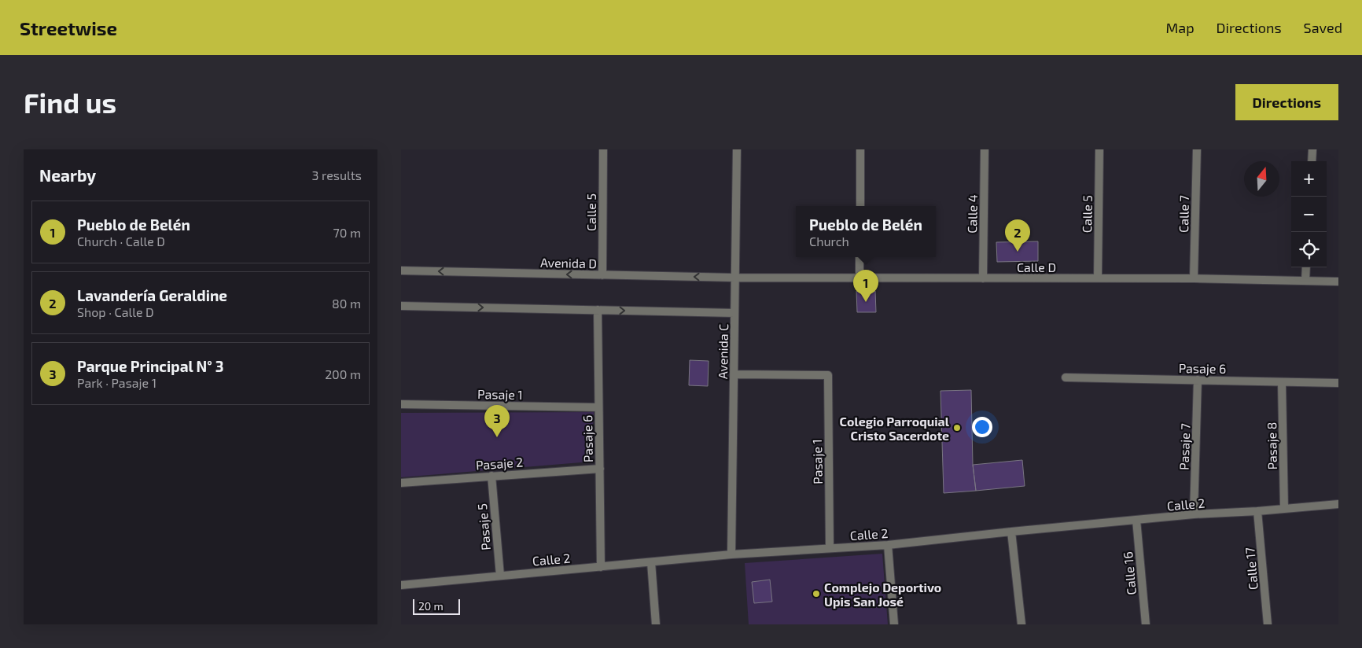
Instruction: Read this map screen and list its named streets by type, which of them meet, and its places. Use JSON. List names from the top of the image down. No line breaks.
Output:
{"streets":{"street":["Calle 5","Calle 4","Calle 7","Avenida D","Calle D","Avenida C","Pasaje 6","Pasaje 1","Pasaje 8","Pasaje 7","Pasaje 2","Calle 2","Pasaje 5","Calle 17","Calle 16"]},"crossings":[["Calle 5","Avenida D"],["Calle 5","Calle D"],["Calle 4","Calle D"],["Calle 7","Calle D"],["Avenida D","Calle D"],["Avenida D","Avenida C"],["Calle D","Avenida C"],["Avenida C","Pasaje 1"],["Avenida C","Calle 2"],["Pasaje 6","Pasaje 1"],["Pasaje 6","Pasaje 8"],["Pasaje 6","Pasaje 7"],["Pasaje 6","Pasaje 2"],["Pasaje 6","Calle 2"],["Pasaje 1","Calle 2"],["Pasaje 8","Calle 2"],["Pasaje 7","Calle 2"],["Pasaje 2","Pasaje 5"],["Calle 2","Pasaje 5"],["Calle 2","Calle 17"],["Calle 2","Calle 16"]],"places":["Colegio Parroquial Cristo Sacerdote","Complejo Deportivo Upis San José"],"scale_bar":"20 m","north":"top","page":{"header":"Streetwise","nav":["Map","Directions","Saved"],"buttons":"Directions","title":"Find us","heading":["Nearby","3 results"],"map_buttons":["+","−"],"list":[{"mark":"1","name":"Pueblo de Belén","note":"Church · Calle D","value":"70 m"},{"mark":"2","name":"Lavandería Geraldine","note":"Shop · Calle D","value":"80 m"},{"mark":"3","name":"Parque Principal N° 3","note":"Park · Pasaje 1","value":"200 m"}],"popup":["Pueblo de Belén","Church"],"pins":["2","1","3"],"scale":"20 m"}}
